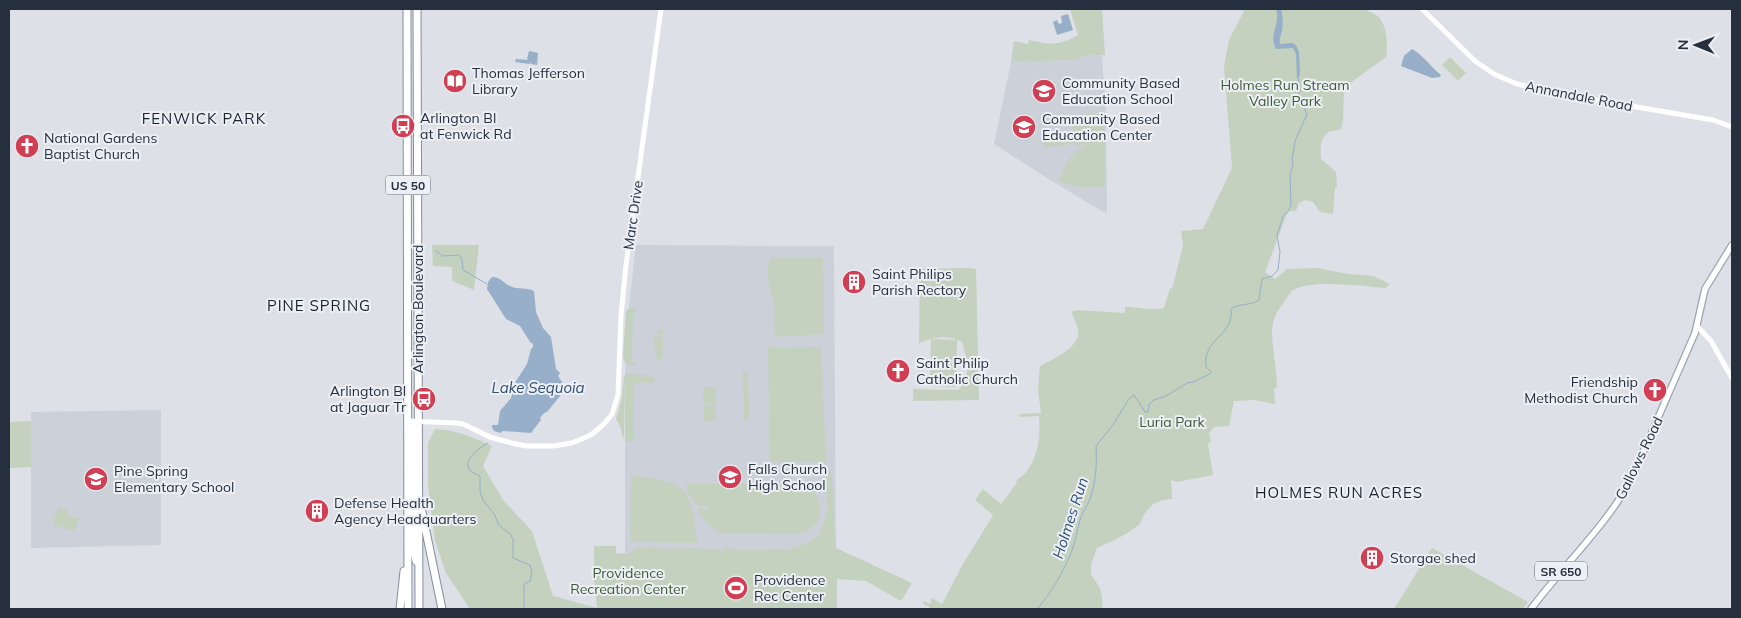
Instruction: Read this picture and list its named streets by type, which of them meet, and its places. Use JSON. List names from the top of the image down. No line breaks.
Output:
{"streets":{"highway":["US 50","Arlington Boulevard"],"main road":["Gallows Road","SR 650"],"street":["Annandale Road","Marc Drive"]},"crossings":[["Marc Drive","Arlington Boulevard"]],"districts":["FENWICK PARK","PINE SPRING","HOLMES RUN ACRES"],"water":["Lake Sequoia","Holmes Run"],"parks":["Holmes Run Stream Valley Park","Luria Park","Providence Recreation Center"],"places":{"library":["Thomas Jefferson Library"],"school or university":["Community Based Education School","Community Based Education Center","Falls Church High School","Pine Spring Elementary School"],"bus stop":["Arlington Bl at Fenwick Rd","Arlington Bl at Jaguar Tr"],"church":["National Gardens Baptist Church","Saint Philip Catholic Church","Friendship Methodist Church"],"building":["Saint Philips Parish Rectory","Defense Health Agency Headquarters","Storgae shed"],"sports":["Providence Rec Center"]},"north":"left"}
